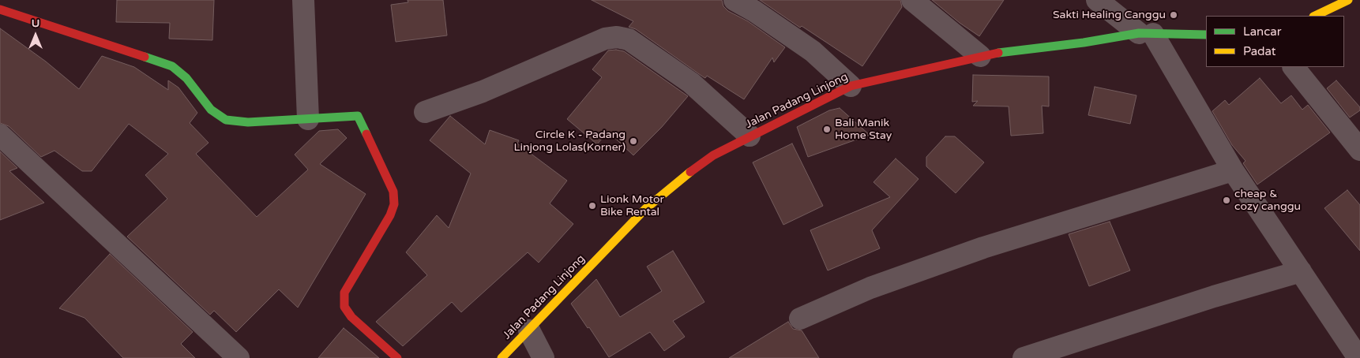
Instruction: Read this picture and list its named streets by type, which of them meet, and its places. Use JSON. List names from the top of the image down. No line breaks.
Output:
{"streets":{"street":["Jalan Padang Linjong"]},"places":["Sakti Healing Canggu","Bali Manik Home Stay","Circle K - Padang Linjong Lolas(Korner)","cheap & cozy canggu","Lionk Motor Bike Rental"],"legend":["Lancar","Padat"],"north":"top"}
